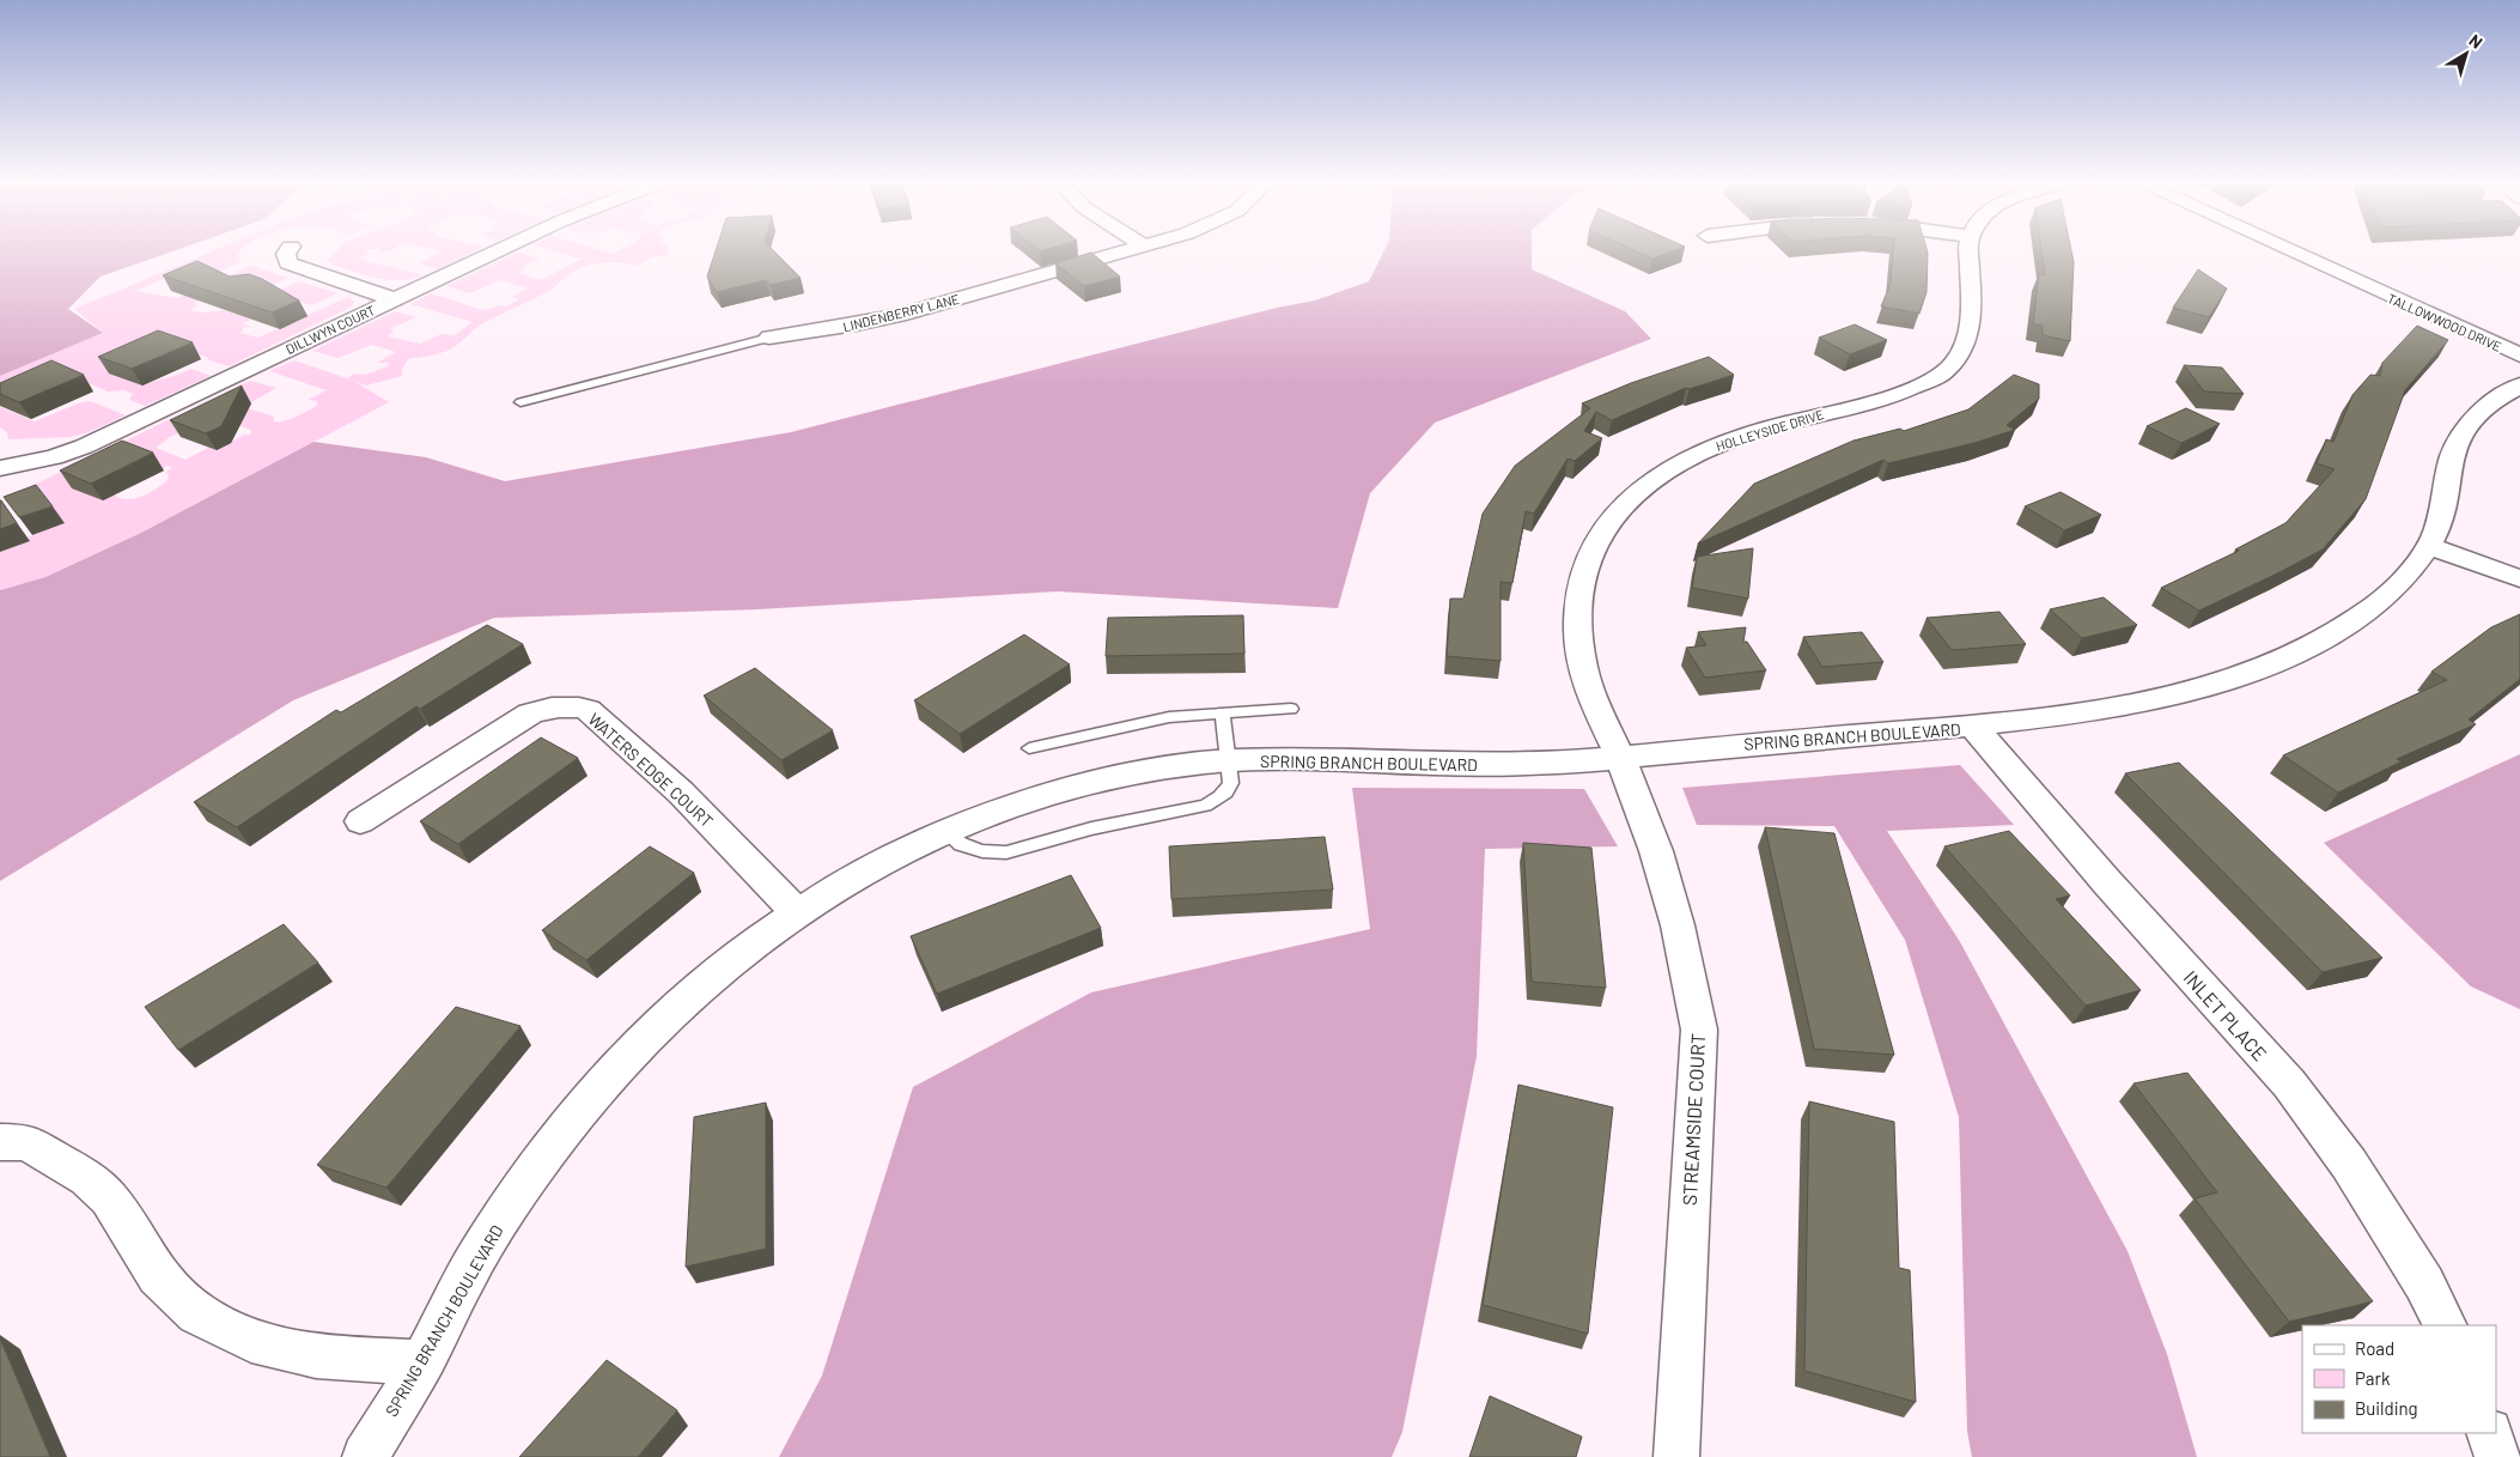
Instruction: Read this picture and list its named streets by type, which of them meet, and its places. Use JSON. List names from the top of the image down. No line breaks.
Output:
{"streets":{"street":["LINDENBERRY LANE","TALLOWWOOD DRIVE","DILLWYN COURT","HOLLEYSIDE DRIVE","SPRING BRANCH BOULEVARD","WATERS EDGE COURT","INLET PLACE","STREAMSIDE COURT"]},"crossings":[["HOLLEYSIDE DRIVE","SPRING BRANCH BOULEVARD"],["HOLLEYSIDE DRIVE","STREAMSIDE COURT"],["SPRING BRANCH BOULEVARD","WATERS EDGE COURT"],["SPRING BRANCH BOULEVARD","INLET PLACE"],["SPRING BRANCH BOULEVARD","STREAMSIDE COURT"]],"legend":["Road","Park","Building"],"north":"top right"}
